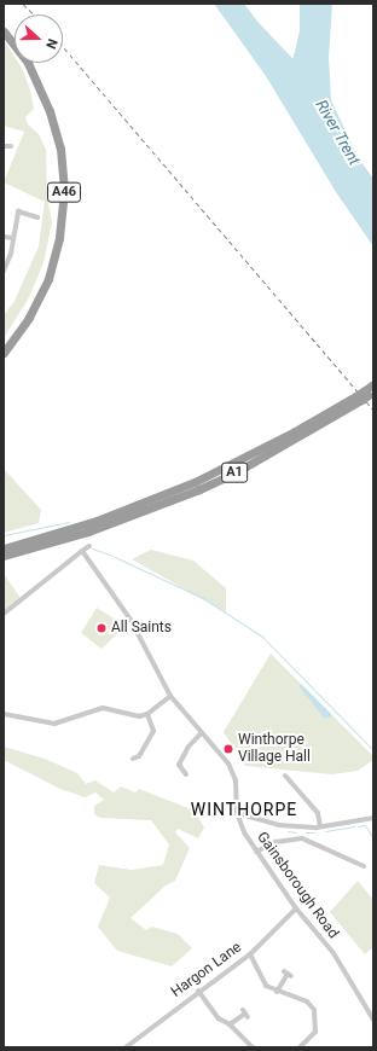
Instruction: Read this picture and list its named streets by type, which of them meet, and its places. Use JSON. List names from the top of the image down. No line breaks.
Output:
{"streets":{"highway":["A46","A1"],"street":["Gainsborough Road","Hargon Lane"]},"crossings":[["Gainsborough Road","Hargon Lane"]],"districts":["WINTHORPE"],"water":["River Trent"],"places":["All Saints","Winthorpe Village Hall"],"north":"right"}
